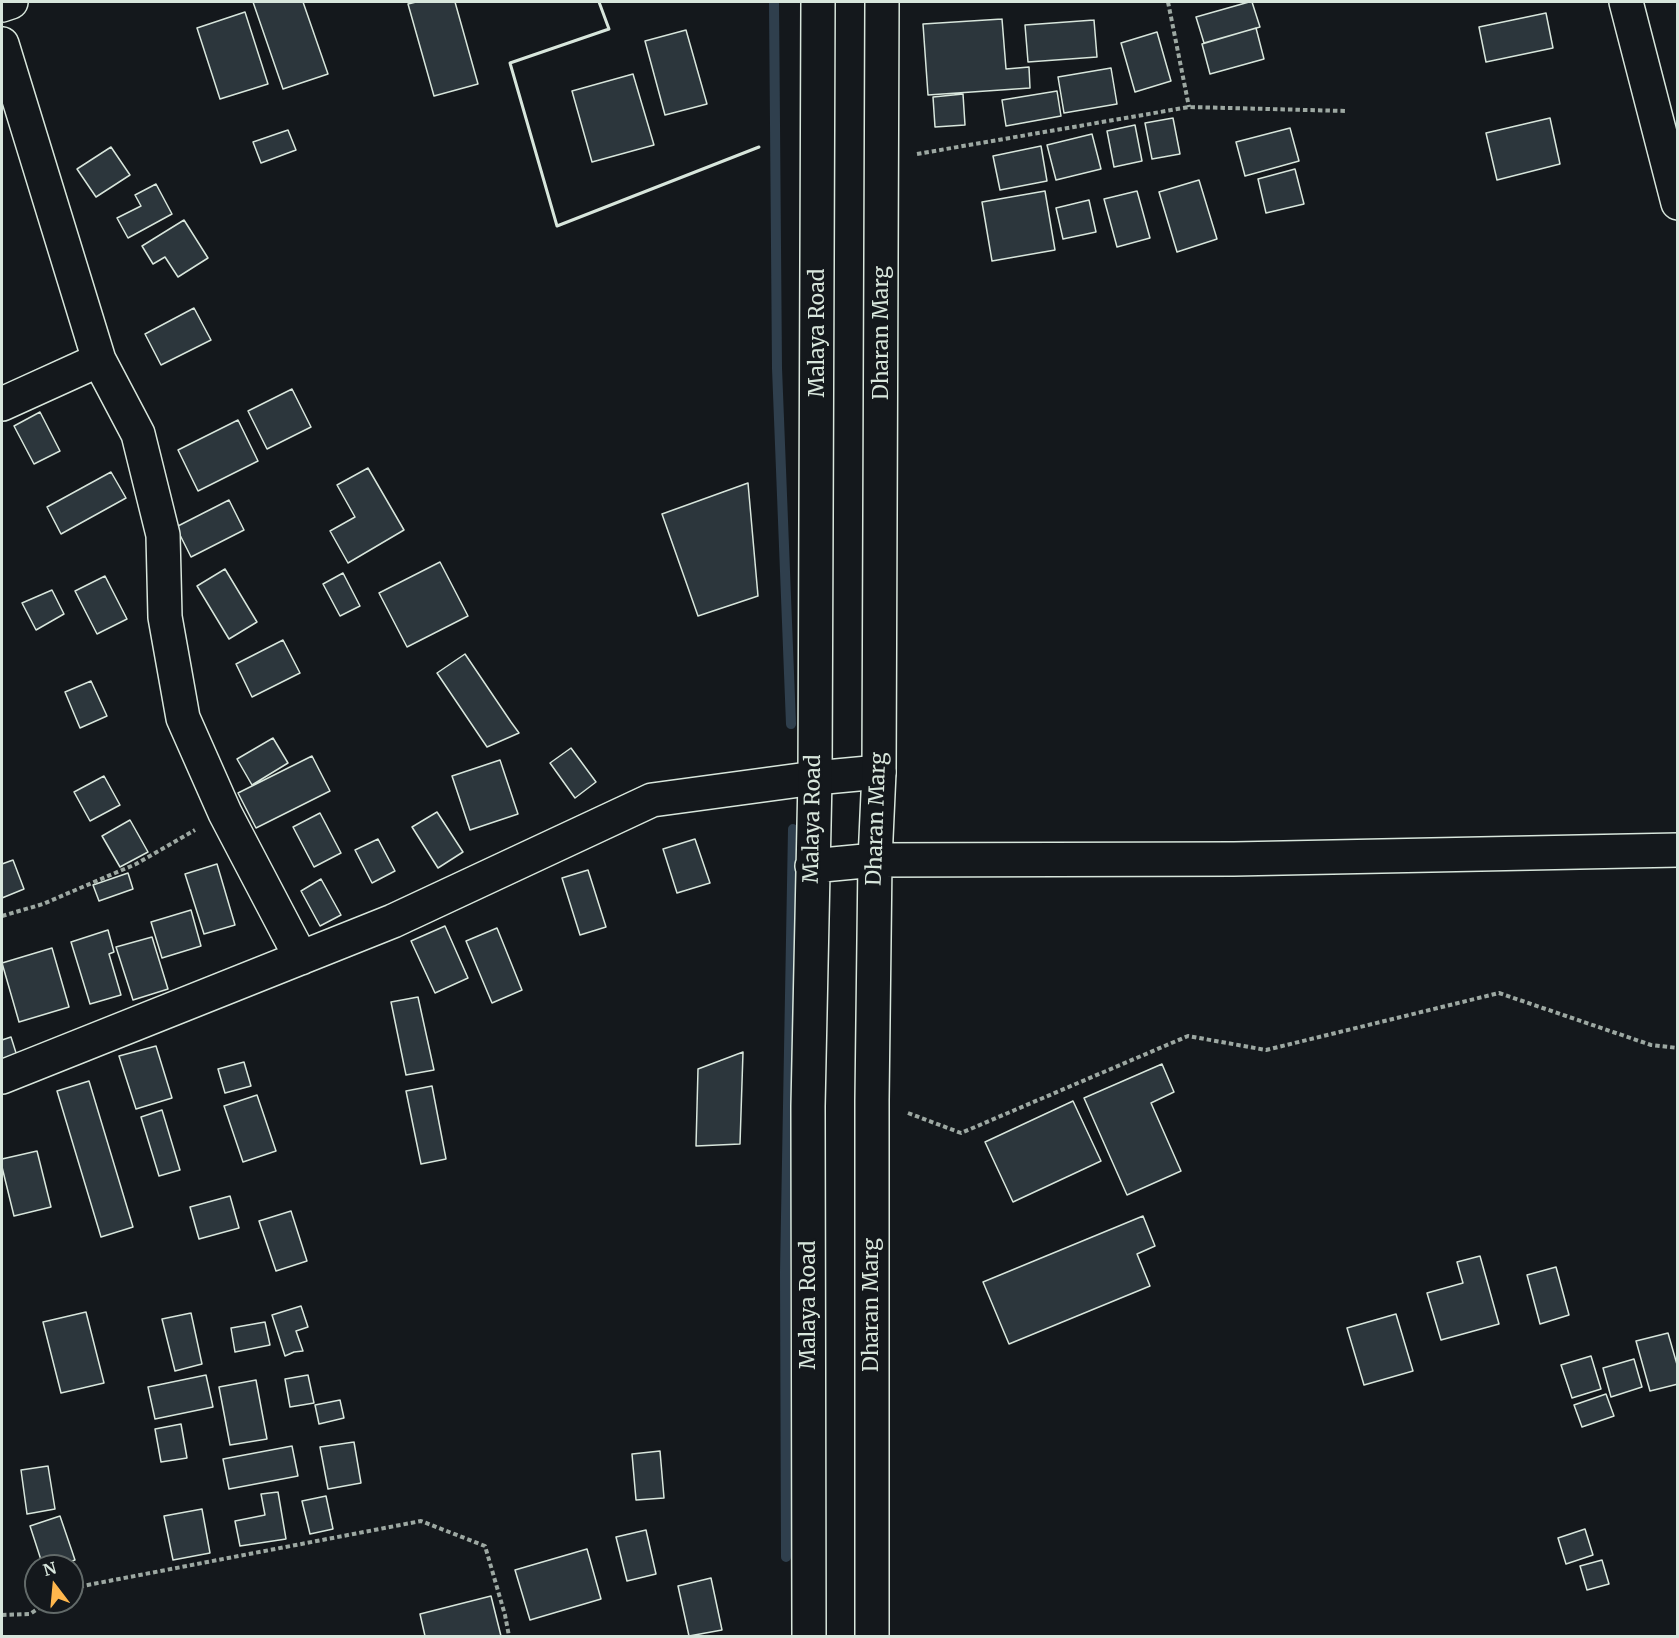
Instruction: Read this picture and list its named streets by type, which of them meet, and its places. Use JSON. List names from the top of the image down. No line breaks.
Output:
{"streets":{"main road":["Malaya Road","Dharan Marg"]},"north":"top"}
